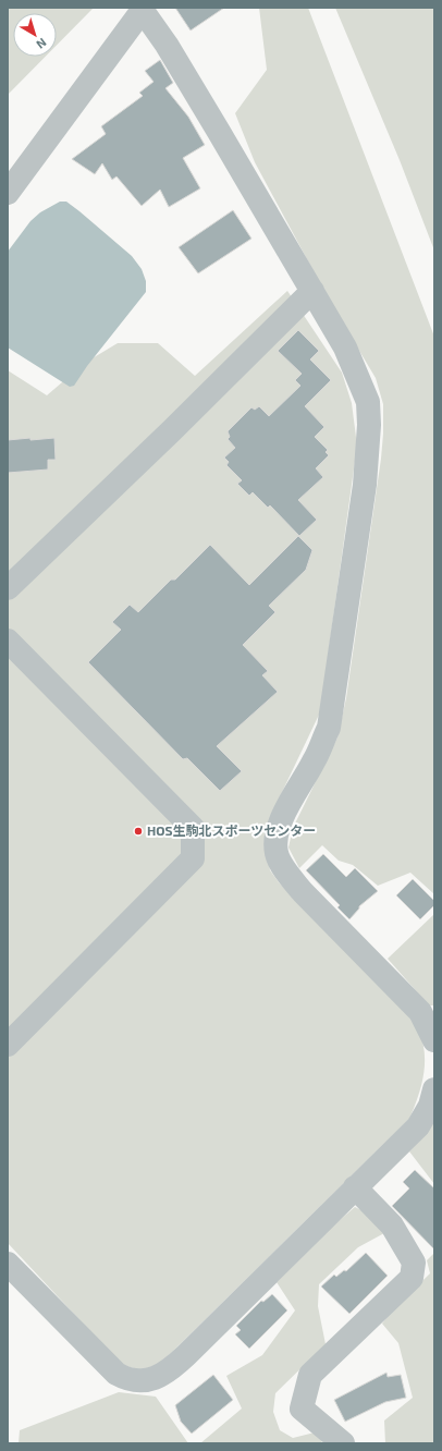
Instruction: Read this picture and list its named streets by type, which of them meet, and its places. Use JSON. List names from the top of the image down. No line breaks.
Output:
{"places":["HOS生駒北スポーツセンター"],"north":"bottom right"}
